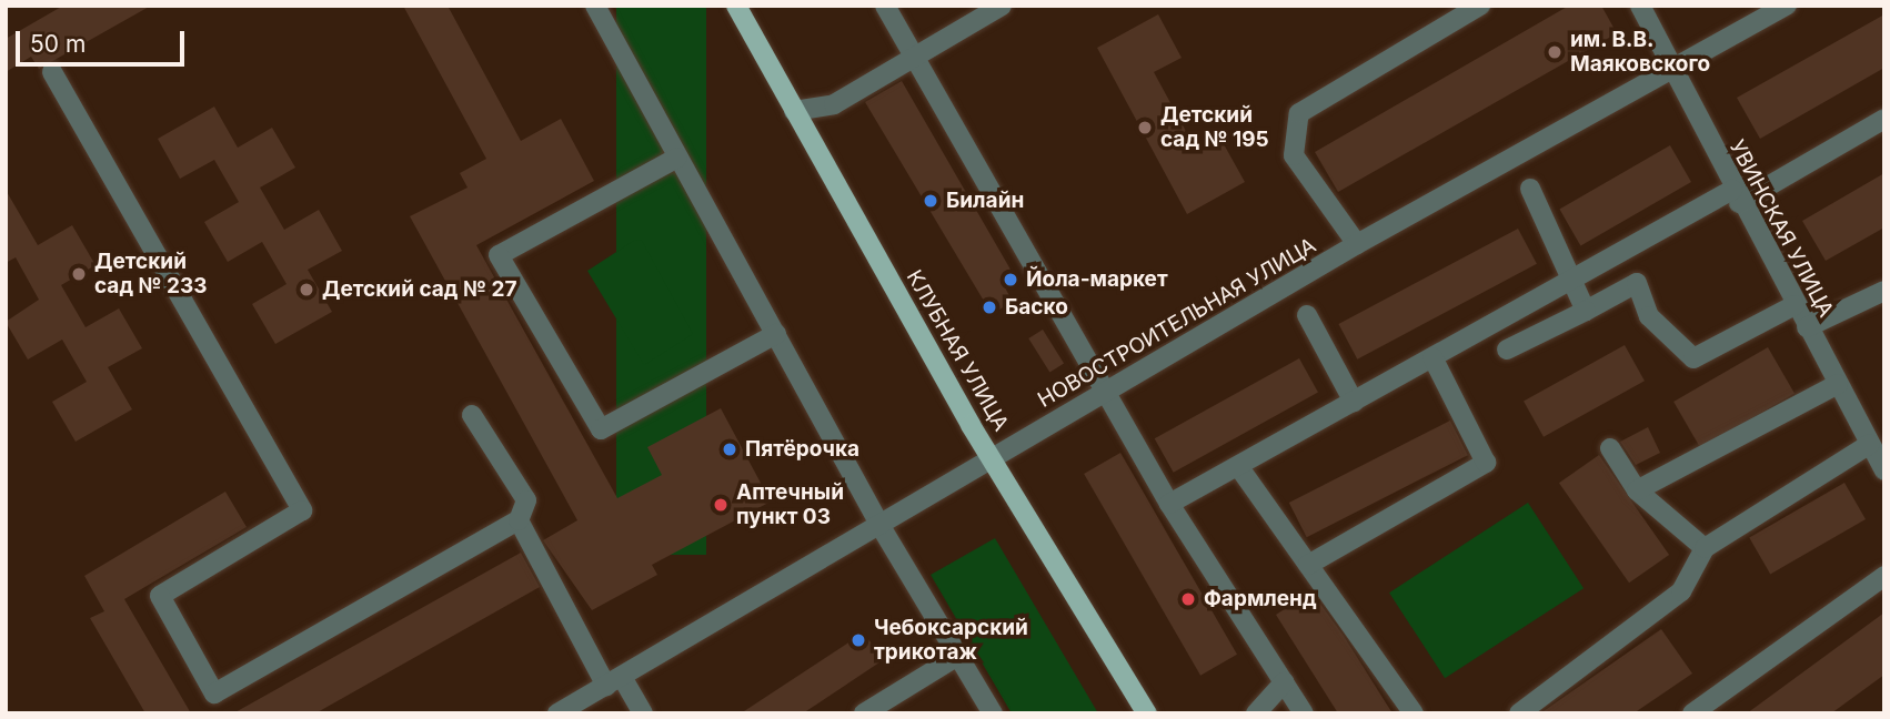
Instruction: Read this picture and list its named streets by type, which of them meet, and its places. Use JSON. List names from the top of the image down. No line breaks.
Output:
{"streets":{"main road":["КЛУБНАЯ УЛИЦА"],"street":["УВИНСКАЯ УЛИЦА","НОВОСТРОИТЕЛЬНАЯ УЛИЦА"]},"crossings":[["УВИНСКАЯ УЛИЦА","НОВОСТРОИТЕЛЬНАЯ УЛИЦА"],["НОВОСТРОИТЕЛЬНАЯ УЛИЦА","КЛУБНАЯ УЛИЦА"]],"places":["им. В.В. Маяковского","Детский сад № 195","Билайн","Детский сад № 233","Йола-маркет","Детский сад № 27","Баско","Пятёрочка","Аптечный пункт 03","Фармленд","Чебоксарский трикотаж"],"scale_bar":"50 m"}
